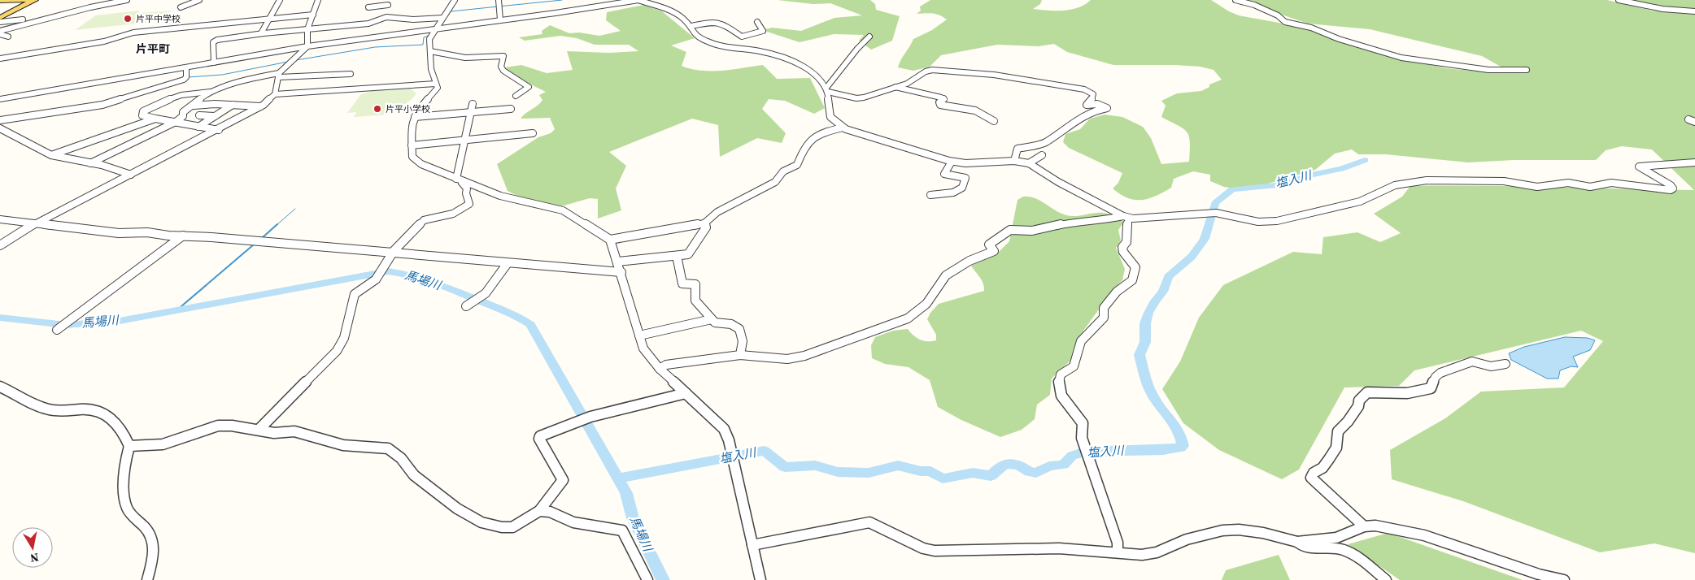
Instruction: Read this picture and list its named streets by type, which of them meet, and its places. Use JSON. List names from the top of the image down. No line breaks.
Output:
{"districts":["片平町"],"water":["塩入川","馬場川"],"places":["片平中学校","片平小学校"],"north":"bottom"}
